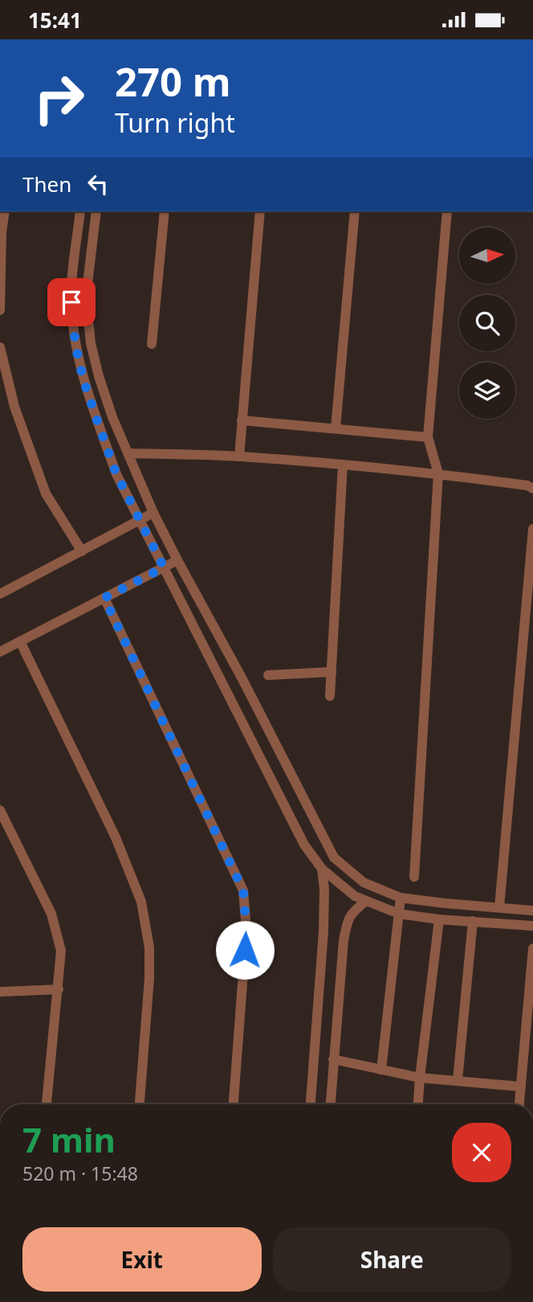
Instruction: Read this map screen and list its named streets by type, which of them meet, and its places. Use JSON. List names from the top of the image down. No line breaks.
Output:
{"north":"right","page":{"status":"15:41","turn":["270 m","Turn right"],"then":"Then","heading":["7 min","520 m · 15:48"],"buttons":["Exit","Share"]}}
